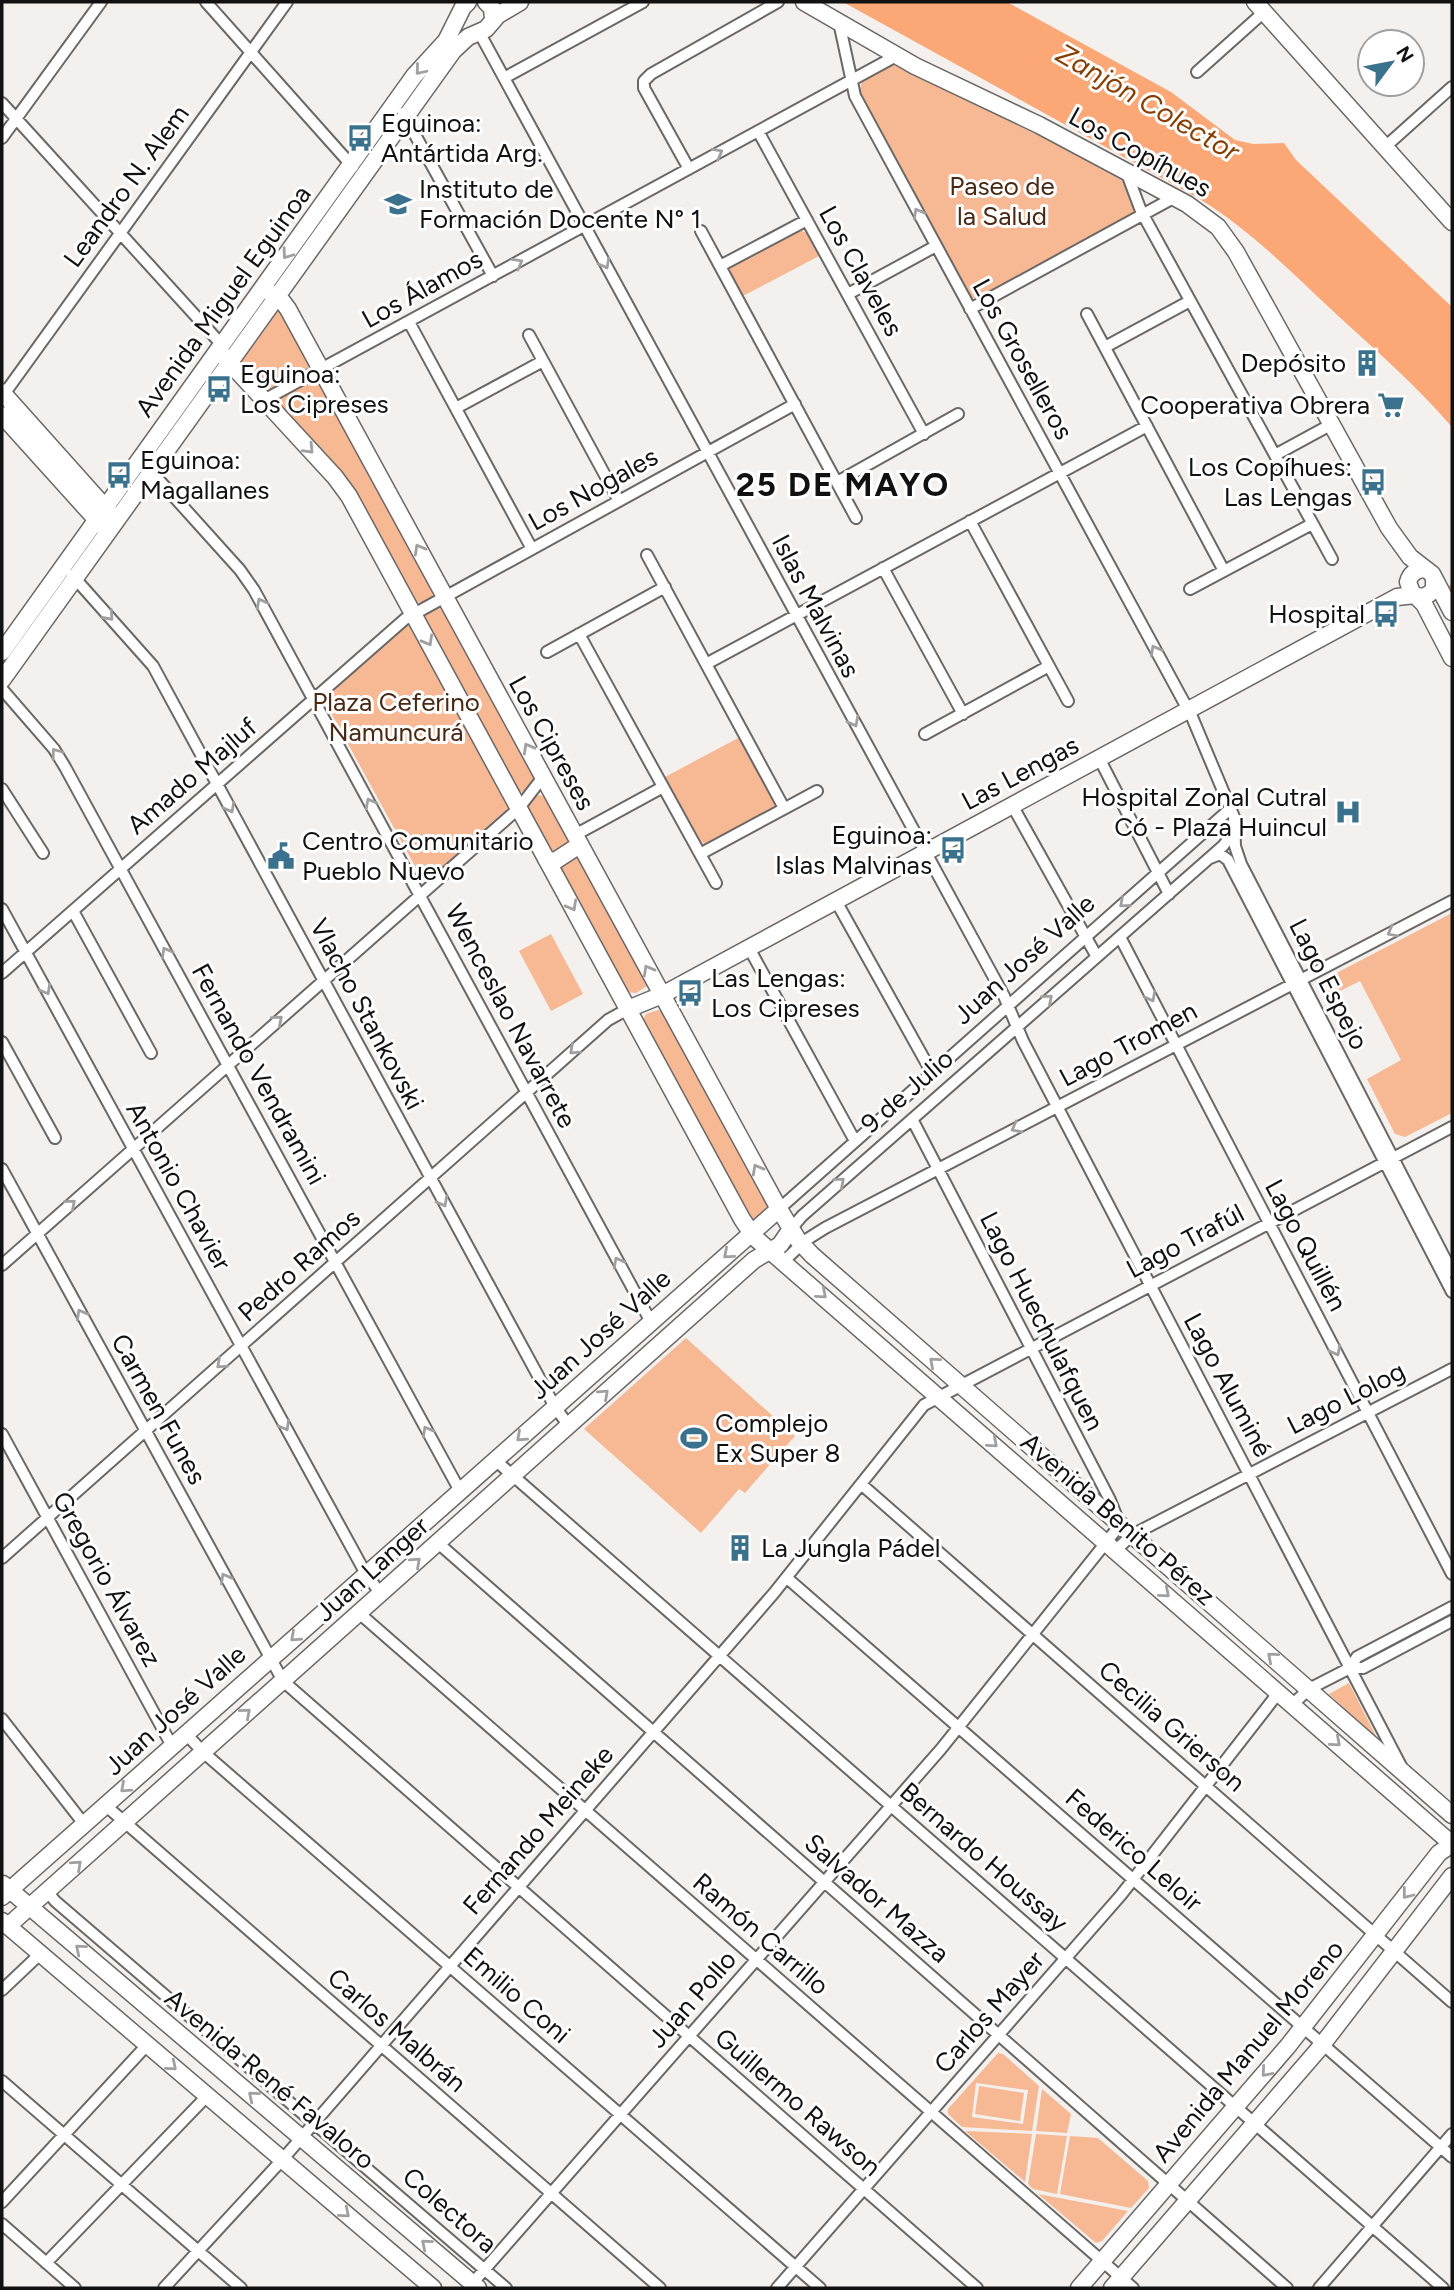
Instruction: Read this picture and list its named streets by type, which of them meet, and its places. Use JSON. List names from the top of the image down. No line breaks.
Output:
{"streets":{"main road":["Los Copíhues","Avenida Miguel Eguinoa","Los Cipreses","Las Lengas","Juan José Valle","9 de Julio","Avenida Benito Pérez","Juan Langer","Avenida Manuel Moreno","Avenida René Favaloro"],"street":["Leandro N. Alem","Los Claveles","Los Álamos","Los Groselleros","Los Nogales","Islas Malvinas","Amado Majluf","Lago Espejo","Vlacho Stankovski","Wenceslao Navarrete","Lago Tromen","Fernando Vendramini","Antonio Chavier","Lago Trafúl","Lago Quillén","Pedro Ramos","Lago Huechulafquen","Lago Aluminé","Lago Lolog","Carmen Funes","Gregorio Álvarez","Cecilia Grierson","Fernando Meineke","Federico Leloir","Bernardo Houssay","Salvador Mazza","Ramón Carrillo","Emilio Coni","Juan Pollo","Carlos Mayer","Carlos Malbrán","Guillermo Rawson","Colectora"]},"crossings":[["Los Copíhues","Los Álamos"],["Los Copíhues","Los Groselleros"],["Los Copíhues","Las Lengas"],["Los Claveles","Los Álamos"],["Los Álamos","Los Groselleros"],["Los Álamos","Islas Malvinas"],["Los Álamos","Los Cipreses"],["Avenida Miguel Eguinoa","Islas Malvinas"],["Avenida Miguel Eguinoa","Los Cipreses"],["Avenida Miguel Eguinoa","Vlacho Stankovski"],["Avenida Miguel Eguinoa","Wenceslao Navarrete"],["Los Groselleros","Las Lengas"],["Los Groselleros","Lago Espejo"],["Los Nogales","Islas Malvinas"],["Los Nogales","Los Cipreses"],["Los Nogales","Amado Majluf"],["Islas Malvinas","Las Lengas"],["Islas Malvinas","Juan José Valle"],["Islas Malvinas","9 de Julio"],["Islas Malvinas","Lago Aluminé"],["Los Cipreses","Las Lengas"],["Los Cipreses","Juan José Valle"],["Los Cipreses","9 de Julio"],["Los Cipreses","Avenida Benito Pérez"],["Las Lengas","Lago Espejo"],["Las Lengas","Pedro Ramos"],["Amado Majluf","Vlacho Stankovski"],["Amado Majluf","Wenceslao Navarrete"],["Amado Majluf","Fernando Vendramini"],["Amado Majluf","Antonio Chavier"],["Juan José Valle","Lago Espejo"],["Juan José Valle","Vlacho Stankovski"],["Juan José Valle","Wenceslao Navarrete"],["Juan José Valle","Fernando Vendramini"],["Juan José Valle","Antonio Chavier"],["Juan José Valle","Carmen Funes"],["Juan José Valle","Avenida Benito Pérez"],["Juan José Valle","Juan Langer"],["Juan José Valle","Gregorio Álvarez"],["Juan José Valle","Bernardo Houssay"],["Juan José Valle","Emilio Coni"],["Juan José Valle","Carlos Malbrán"],["Juan José Valle","Avenida René Favaloro"],["Juan José Valle","Guillermo Rawson"],["Lago Espejo","Lago Tromen"],["Lago Espejo","9 de Julio"],["Lago Espejo","Lago Trafúl"],["Vlacho Stankovski","Pedro Ramos"],["Vlacho Stankovski","Juan Langer"],["Wenceslao Navarrete","Pedro Ramos"],["Lago Tromen","Lago Quillén"],["Lago Tromen","Lago Huechulafquen"],["Lago Tromen","Lago Aluminé"],["Lago Tromen","Avenida Benito Pérez"],["Fernando Vendramini","Pedro Ramos"],["9 de Julio","Lago Quillén"],["9 de Julio","Lago Huechulafquen"],["9 de Julio","Lago Aluminé"],["9 de Julio","Avenida Benito Pérez"],["9 de Julio","Juan Langer"],["Antonio Chavier","Pedro Ramos"],["Antonio Chavier","Juan Langer"],["Lago Trafúl","Lago Quillén"],["Lago Trafúl","Lago Huechulafquen"],["Lago Trafúl","Lago Aluminé"],["Lago Trafúl","Avenida Benito Pérez"],["Lago Trafúl","Fernando Meineke"],["Lago Quillén","Lago Lolog"],["Pedro Ramos","Carmen Funes"],["Pedro Ramos","Gregorio Álvarez"],["Lago Huechulafquen","Lago Lolog"],["Lago Huechulafquen","Avenida Benito Pérez"],["Lago Aluminé","Lago Lolog"],["Lago Aluminé","Avenida Benito Pérez"],["Lago Lolog","Avenida Benito Pérez"],["Lago Lolog","Juan Pollo"],["Carmen Funes","Juan Langer"],["Carmen Funes","Guillermo Rawson"],["Avenida Benito Pérez","Juan Langer"],["Avenida Benito Pérez","Fernando Meineke"],["Avenida Benito Pérez","Juan Pollo"],["Avenida Benito Pérez","Carlos Mayer"],["Avenida Benito Pérez","Avenida Manuel Moreno"],["Juan Langer","Bernardo Houssay"],["Juan Langer","Salvador Mazza"],["Juan Langer","Ramón Carrillo"],["Juan Langer","Emilio Coni"],["Juan Langer","Carlos Malbrán"],["Juan Langer","Avenida René Favaloro"],["Juan Langer","Guillermo Rawson"],["Juan Langer","Colectora"],["Cecilia Grierson","Fernando Meineke"],["Cecilia Grierson","Juan Pollo"],["Cecilia Grierson","Carlos Mayer"],["Cecilia Grierson","Avenida Manuel Moreno"],["Fernando Meineke","Federico Leloir"],["Fernando Meineke","Bernardo Houssay"],["Fernando Meineke","Salvador Mazza"],["Fernando Meineke","Ramón Carrillo"],["Fernando Meineke","Emilio Coni"],["Fernando Meineke","Carlos Malbrán"],["Fernando Meineke","Avenida René Favaloro"],["Fernando Meineke","Guillermo Rawson"],["Fernando Meineke","Colectora"],["Federico Leloir","Juan Pollo"],["Federico Leloir","Carlos Mayer"],["Federico Leloir","Avenida Manuel Moreno"],["Bernardo Houssay","Juan Pollo"],["Bernardo Houssay","Carlos Mayer"],["Bernardo Houssay","Avenida Manuel Moreno"],["Salvador Mazza","Juan Pollo"],["Salvador Mazza","Carlos Mayer"],["Salvador Mazza","Avenida Manuel Moreno"],["Ramón Carrillo","Juan Pollo"],["Ramón Carrillo","Carlos Mayer"],["Ramón Carrillo","Avenida Manuel Moreno"],["Emilio Coni","Juan Pollo"],["Emilio Coni","Carlos Mayer"],["Juan Pollo","Carlos Malbrán"],["Juan Pollo","Avenida René Favaloro"],["Juan Pollo","Guillermo Rawson"],["Juan Pollo","Colectora"],["Carlos Mayer","Guillermo Rawson"]],"one_way":["Los Groselleros","Islas Malvinas","Vlacho Stankovski","Wenceslao Navarrete","Lago Tromen","9 de Julio","Lago Quillén","Carmen Funes","Juan Langer"],"districts":["25 DE MAYO"],"water":["Zanjón Colector"],"parks":["Paseo de la Salud","Plaza Ceferino Namuncurá"],"places":{"bus stop":["Eguinoa: Antártida Arg.","Eguinoa: Los Cipreses","Eguinoa: Magallanes","Los Copíhues: Las Lengas","Hospital","Eguinoa: Islas Malvinas","Las Lengas: Los Cipreses"],"school or university":["Instituto de Formación Docente N° 1"],"building":["Depósito","La Jungla Pádel"],"supermarket":["Cooperativa Obrera"],"hospital":["Hospital Zonal Cutral Có - Plaza Huincul"],"public building":["Centro Comunitario Pueblo Nuevo"],"sports":["Complejo Ex Super 8"]},"north":"top right"}
